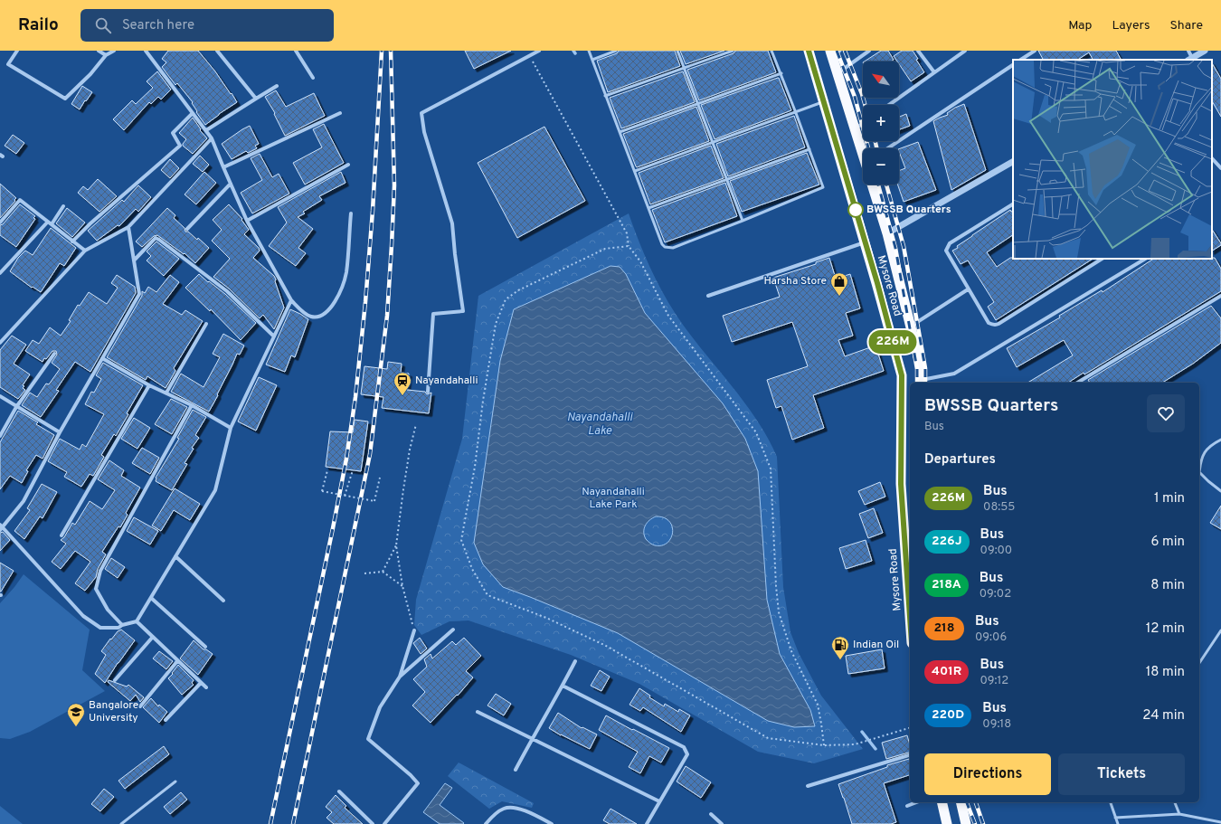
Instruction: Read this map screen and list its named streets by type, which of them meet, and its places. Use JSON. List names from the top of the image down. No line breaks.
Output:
{"streets":{"highway":["Mysore Road"]},"water":["Nayandahalli Lake"],"parks":["Nayandahalli Lake Park"],"places":{"other":["BWSSB Quarters"],"shop":["Harsha Store"],"station":["Nayandahalli"],"fuel station":["Indian Oil"],"school or university":["Bangalore University"]},"lines":["bus line 226M"],"north":"top left","page":{"header":"Railo","search":"Search here","nav":["Map","Layers","Share"],"on_map":"226M","map_buttons":["+","−"],"heading":[["BWSSB Quarters","Bus"],"Departures"],"list":[{"mark":"226M","name":"Bus","note":"08:55","value":"1 min"},{"mark":"226J","name":"Bus","note":"09:00","value":"6 min"},{"mark":"218A","name":"Bus","note":"09:02","value":"8 min"},{"mark":"218","name":"Bus","note":"09:06","value":"12 min"},{"mark":"401R","name":"Bus","note":"09:12","value":"18 min"},{"mark":"220D","name":"Bus","note":"09:18","value":"24 min"}],"buttons":["Directions","Tickets"]}}
